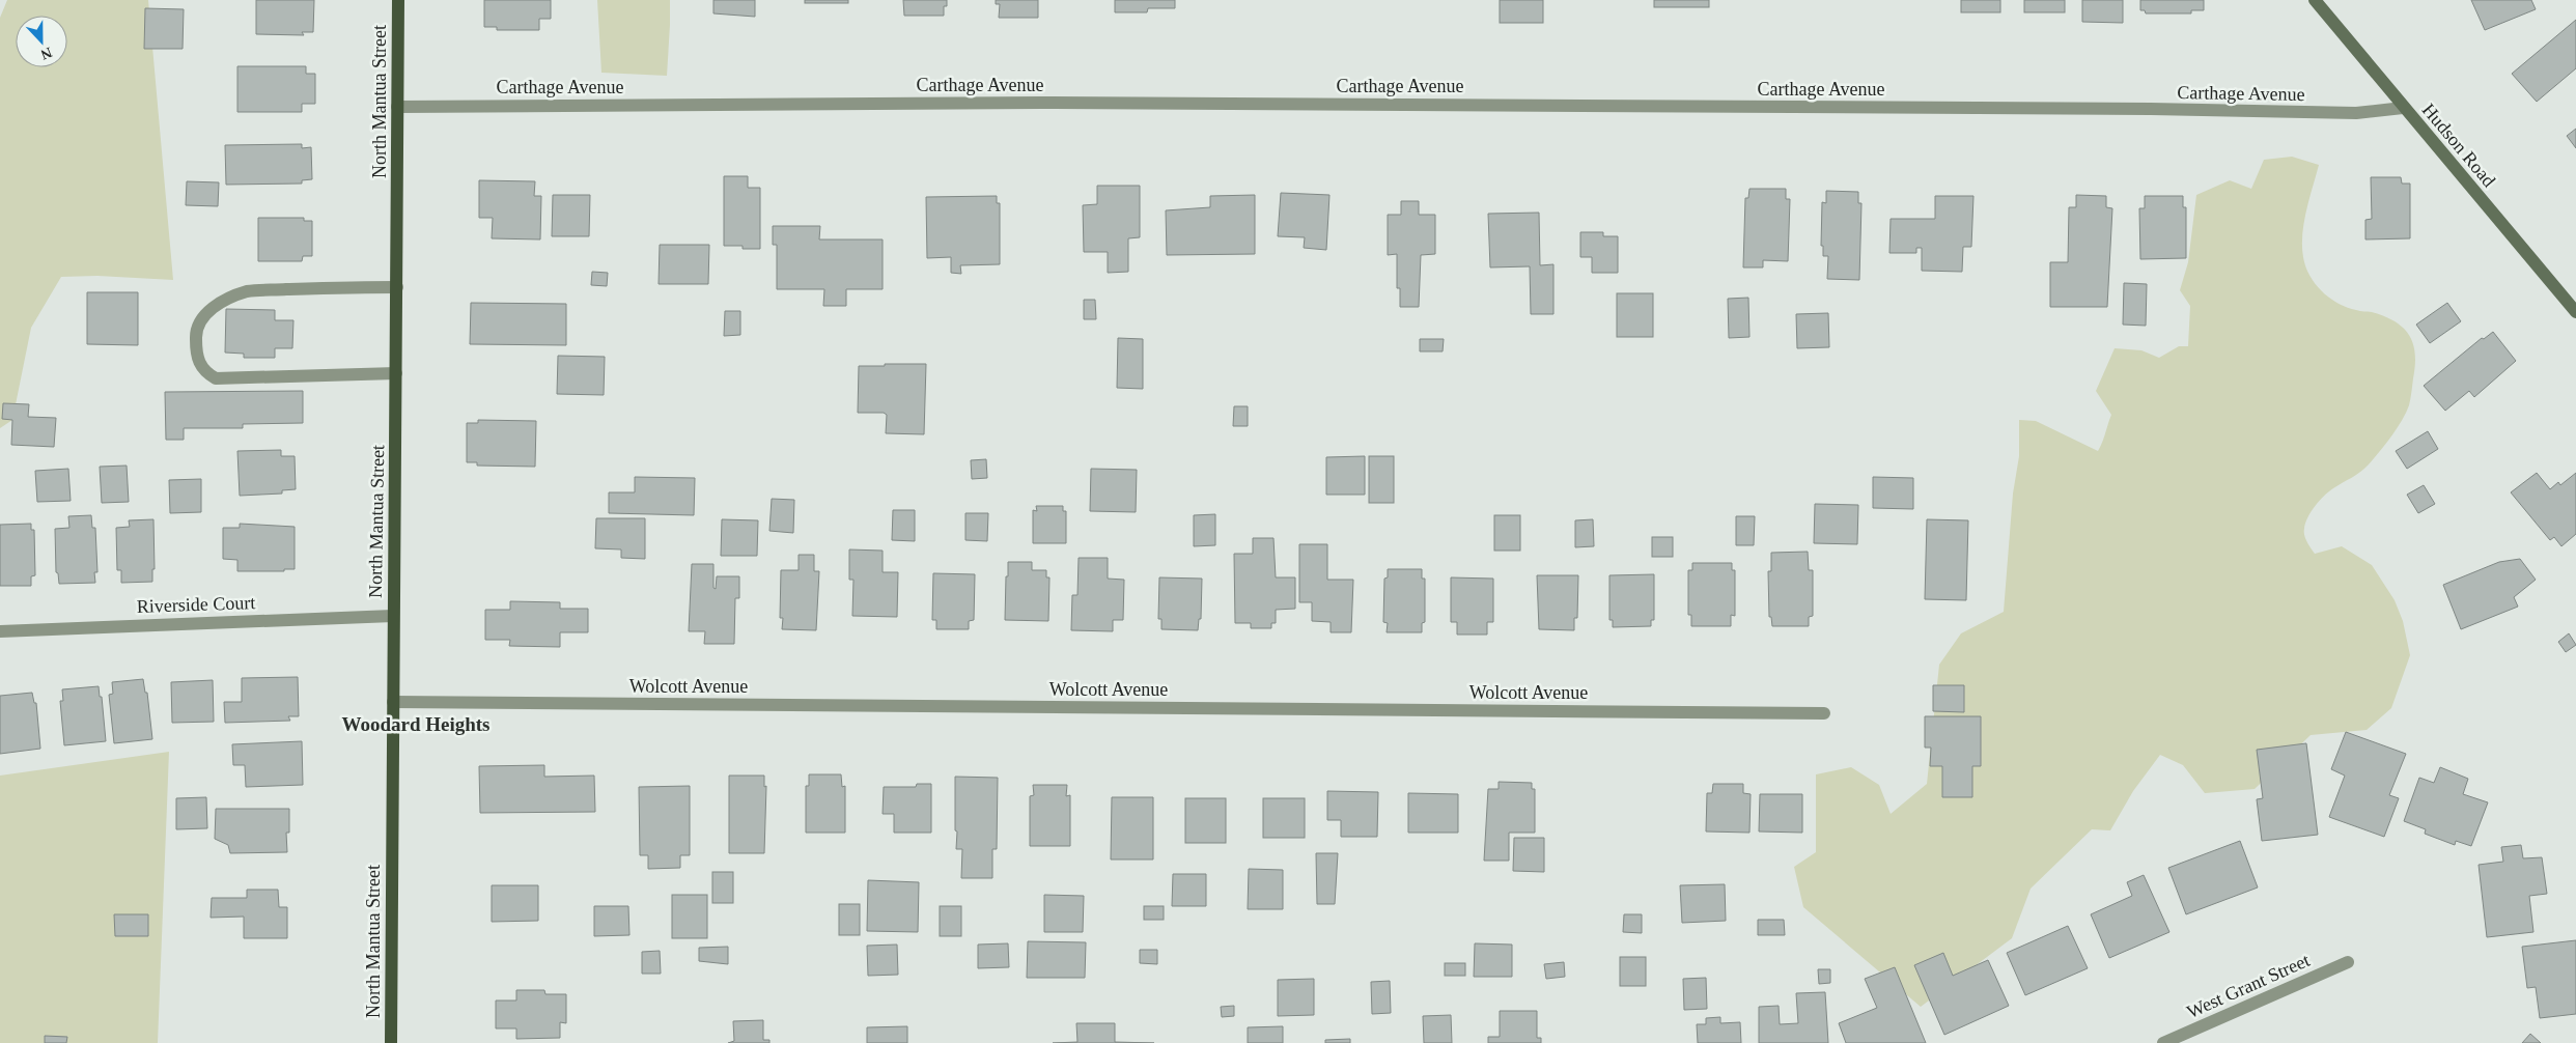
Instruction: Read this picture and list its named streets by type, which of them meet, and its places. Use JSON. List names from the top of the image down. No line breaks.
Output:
{"streets":{"main road":["North Mantua Street"],"street":["Carthage Avenue","Hudson Road","Riverside Court","Wolcott Avenue","West Grant Street"]},"crossings":[["Carthage Avenue","North Mantua Street"],["Carthage Avenue","Hudson Road"],["North Mantua Street","Riverside Court"],["North Mantua Street","Wolcott Avenue"]],"districts":["Woodard Heights"],"north":"bottom"}
